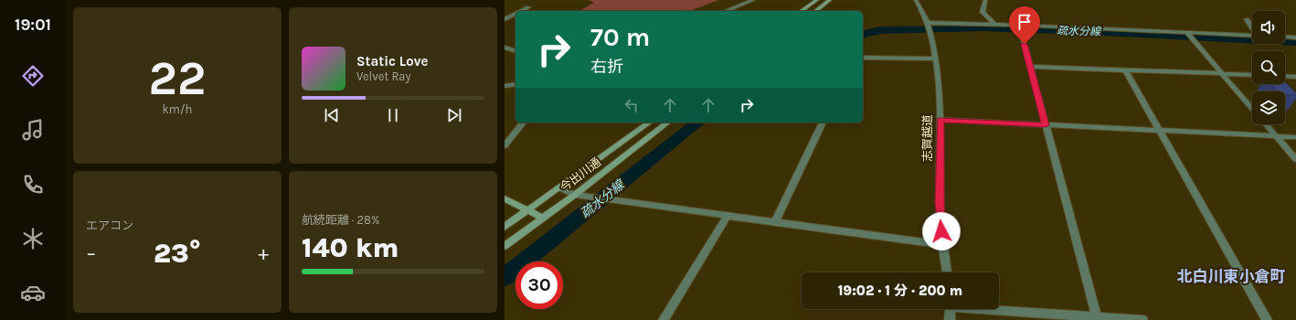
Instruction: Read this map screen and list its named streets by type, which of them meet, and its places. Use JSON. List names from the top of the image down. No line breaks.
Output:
{"streets":{"main road":["今出川通"],"street":["志賀越道"]},"districts":["北白川東小倉町"],"water":["疏水分線"],"page":{"tabs":"19:01","tile":[["22","km/h"],"エアコン",["航続距離 · 28%","140 km"]],"turn":["70 m","右折"],"song":["Static Love","Velvet Ray"],"heat":["−","23°","+"],"limit":"30","trip":"19:02 · 1 分 · 200 m"}}
